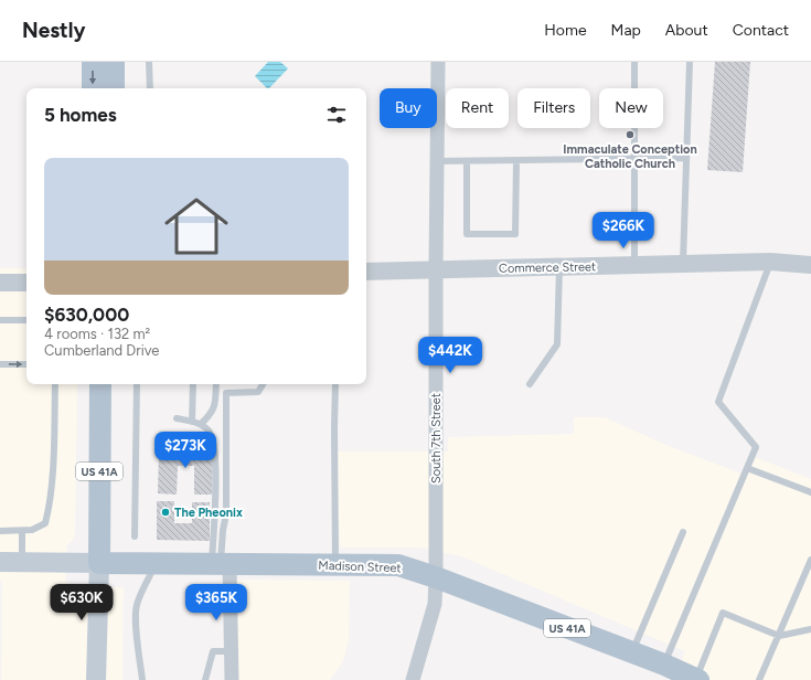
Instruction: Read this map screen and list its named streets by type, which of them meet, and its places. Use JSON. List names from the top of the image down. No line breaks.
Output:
{"streets":{"main road":["US 41A","Madison Street"],"street":["Commerce Street","South 7th Street"]},"crossings":[["Commerce Street","South 7th Street"],["South 7th Street","Madison Street"],["US 41A","Madison Street"]],"places":["Immaculate Conception Catholic Church","The Pheonix"],"page":{"header":"Nestly","nav":["Home","Map","About","Contact"],"chip":["Buy","Rent","Filters","New"],"heading":"5 homes","list":[{"name":"$630,000","note":"4 rooms · 132 m² · Cumberland Drive"}],"price":["$266K","$442K","$273K","$630K","$365K"]}}
